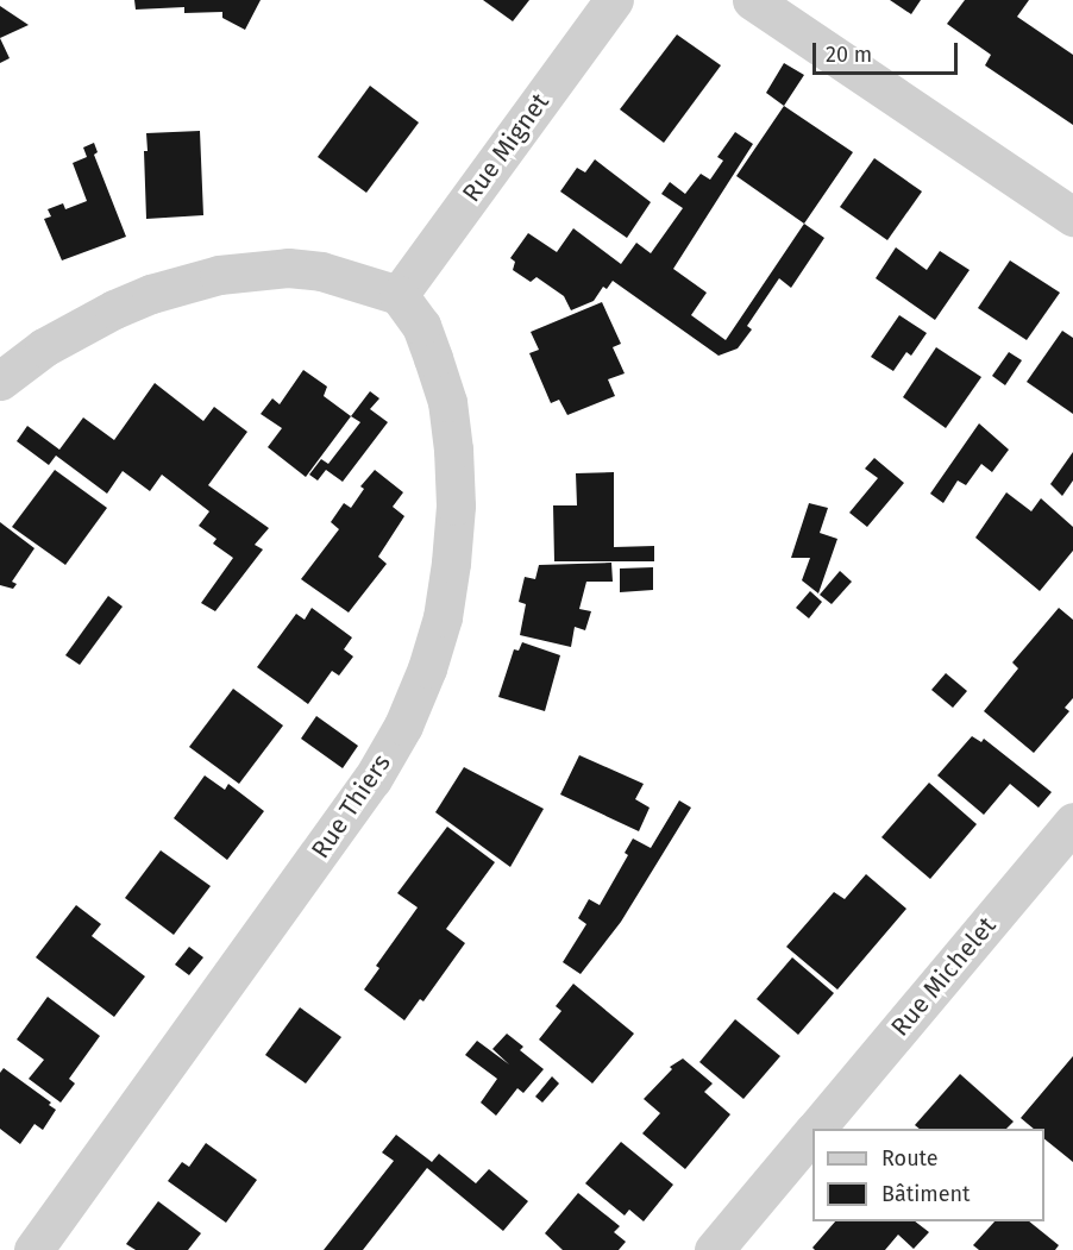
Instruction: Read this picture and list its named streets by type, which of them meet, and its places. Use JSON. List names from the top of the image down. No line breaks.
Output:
{"streets":{"street":["Rue Mignet","Rue Thiers","Rue Michelet"]},"crossings":[["Rue Mignet","Rue Thiers"]],"legend":["Route","Bâtiment"],"scale_bar":"20 m"}
